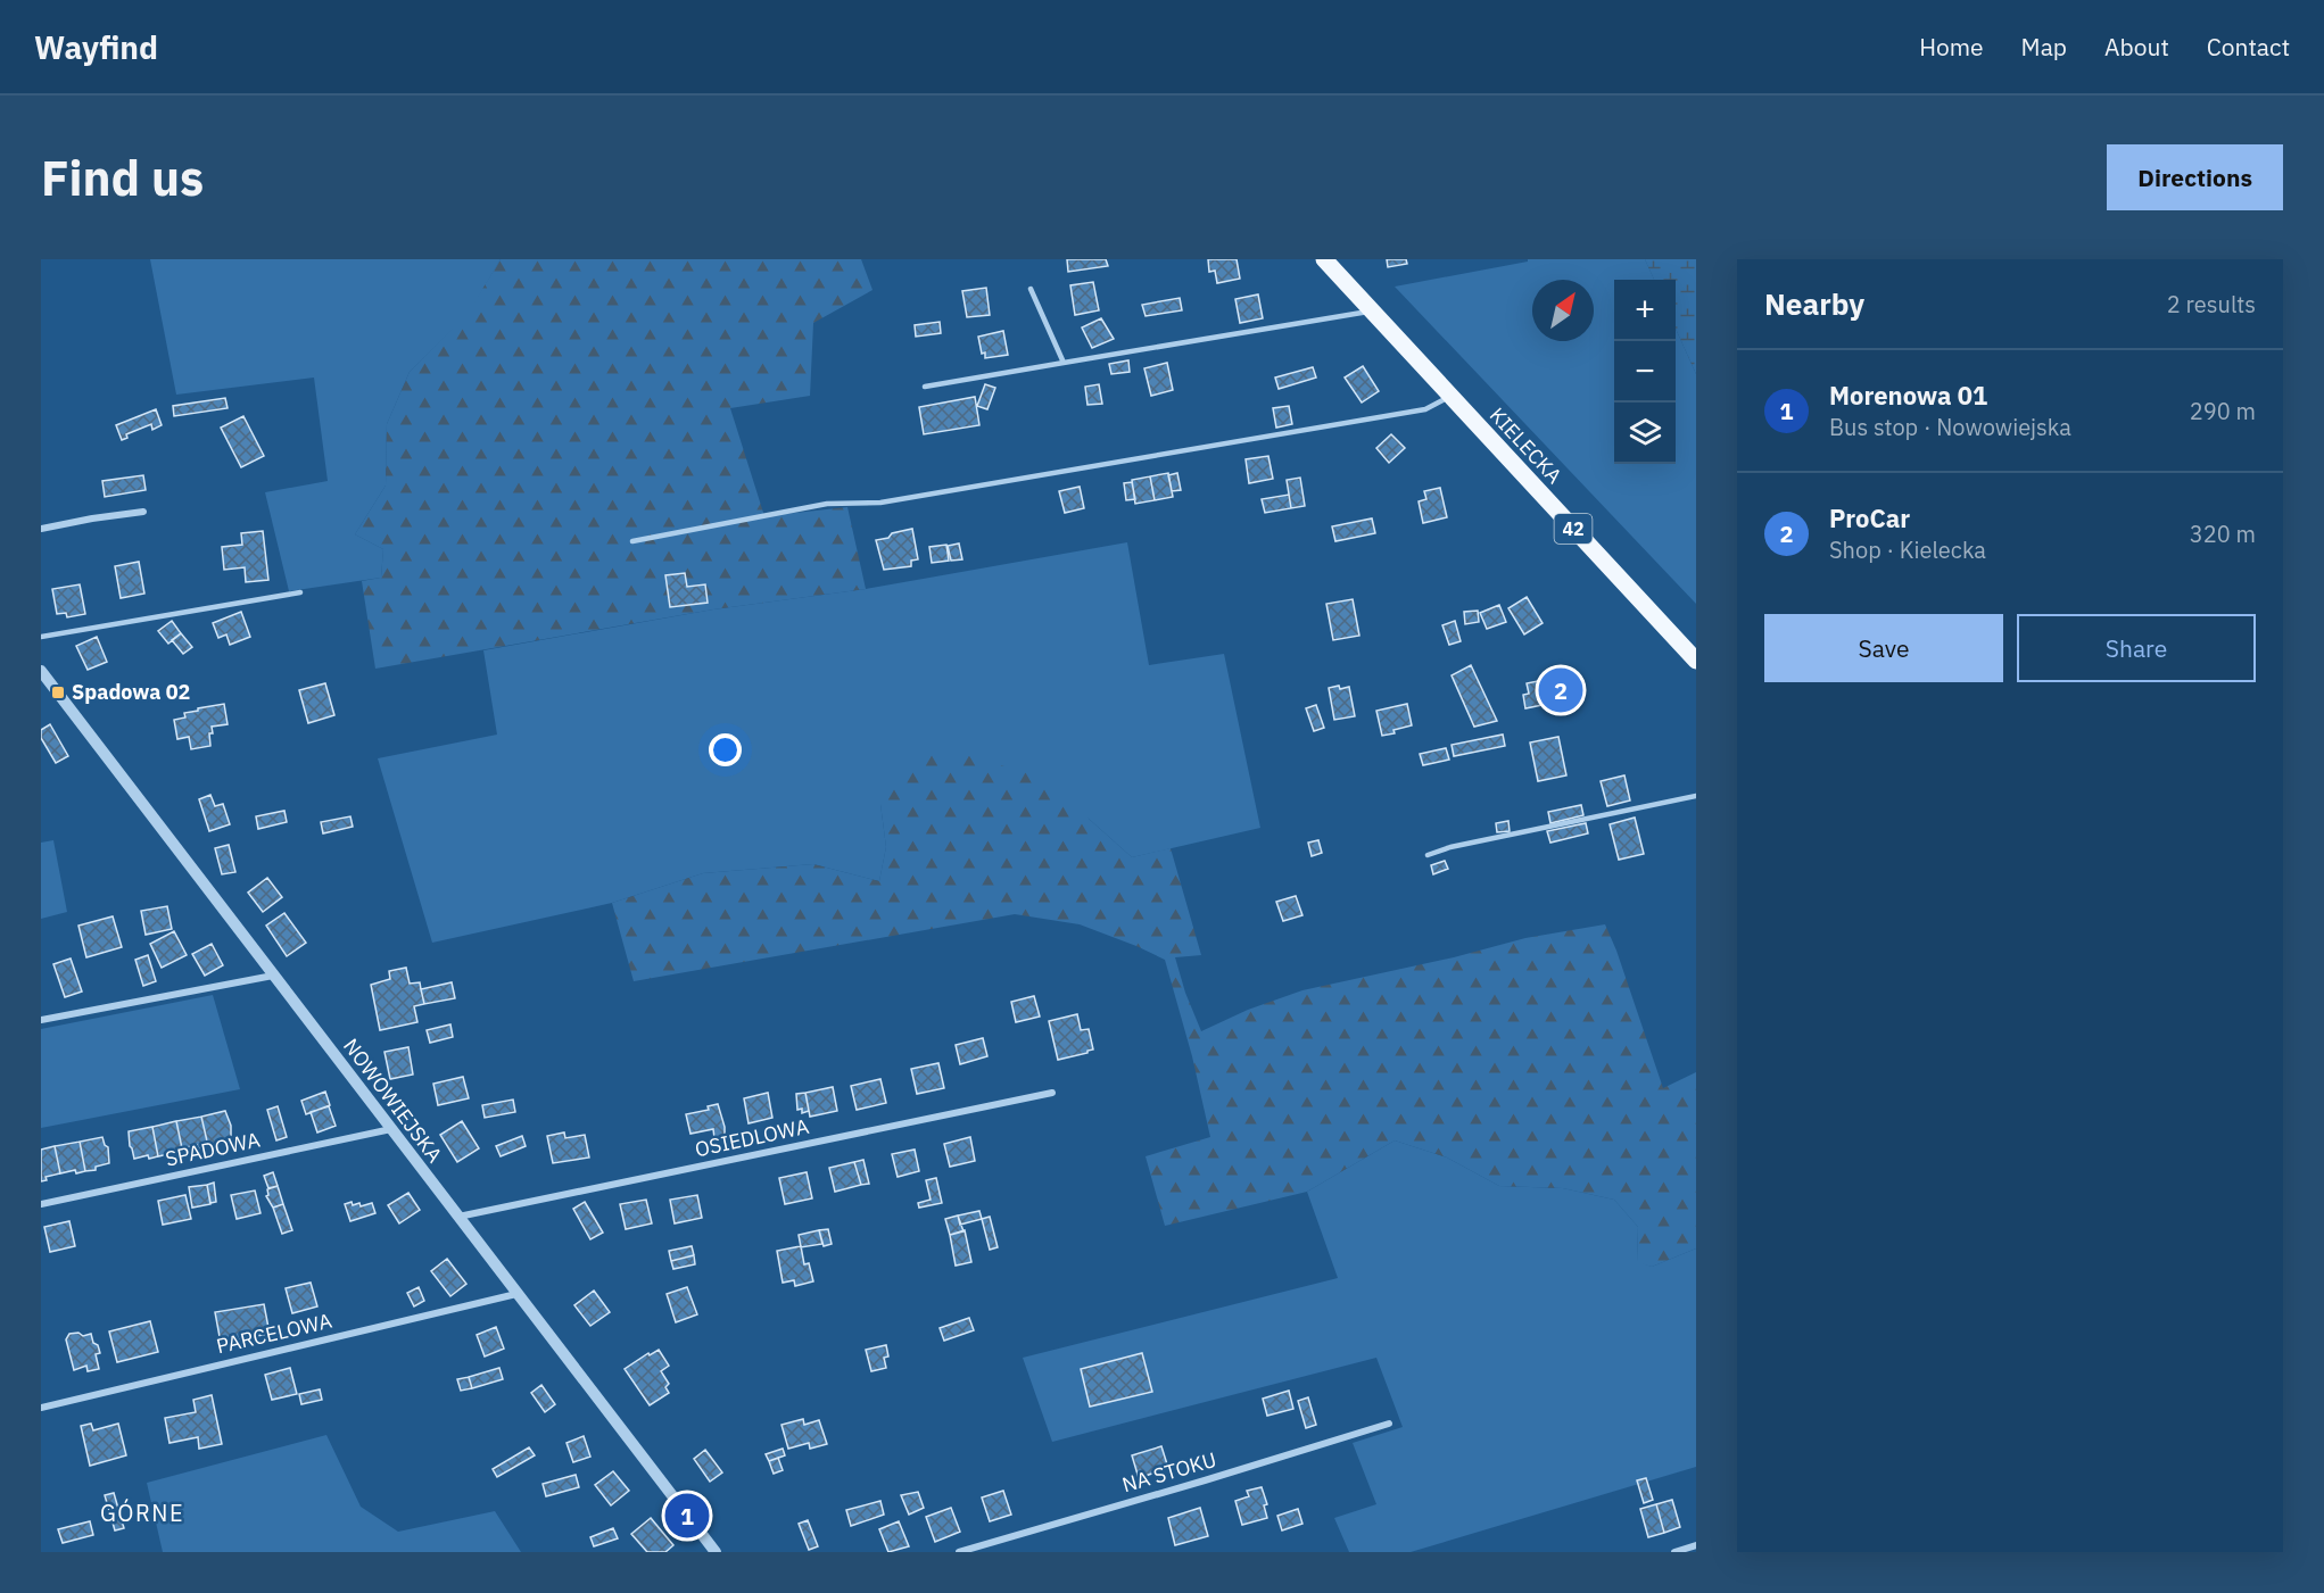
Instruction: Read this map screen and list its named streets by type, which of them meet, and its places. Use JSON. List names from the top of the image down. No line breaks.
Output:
{"streets":{"main road":["KIELECKA","42"],"street":["NOWOWIEJSKA","OSIEDLOWA","SPADOWA","PARCELOWA","NA STOKU"]},"crossings":[["NOWOWIEJSKA","OSIEDLOWA"],["NOWOWIEJSKA","SPADOWA"],["NOWOWIEJSKA","PARCELOWA"]],"districts":["GÓRNE"],"places":{"transit":["Spadowa 02"]},"north":"top right","page":{"header":"Wayfind","nav":["Home","Map","About","Contact"],"buttons":["Directions",["Save","Share"]],"title":"Find us","heading":["Nearby","2 results"],"map_buttons":["+","−"],"list":[{"mark":"1","name":"Morenowa 01","note":"Bus stop · Nowowiejska","value":"290 m"},{"mark":"2","name":"ProCar","note":"Shop · Kielecka","value":"320 m"}],"pins":["2","1"]}}
